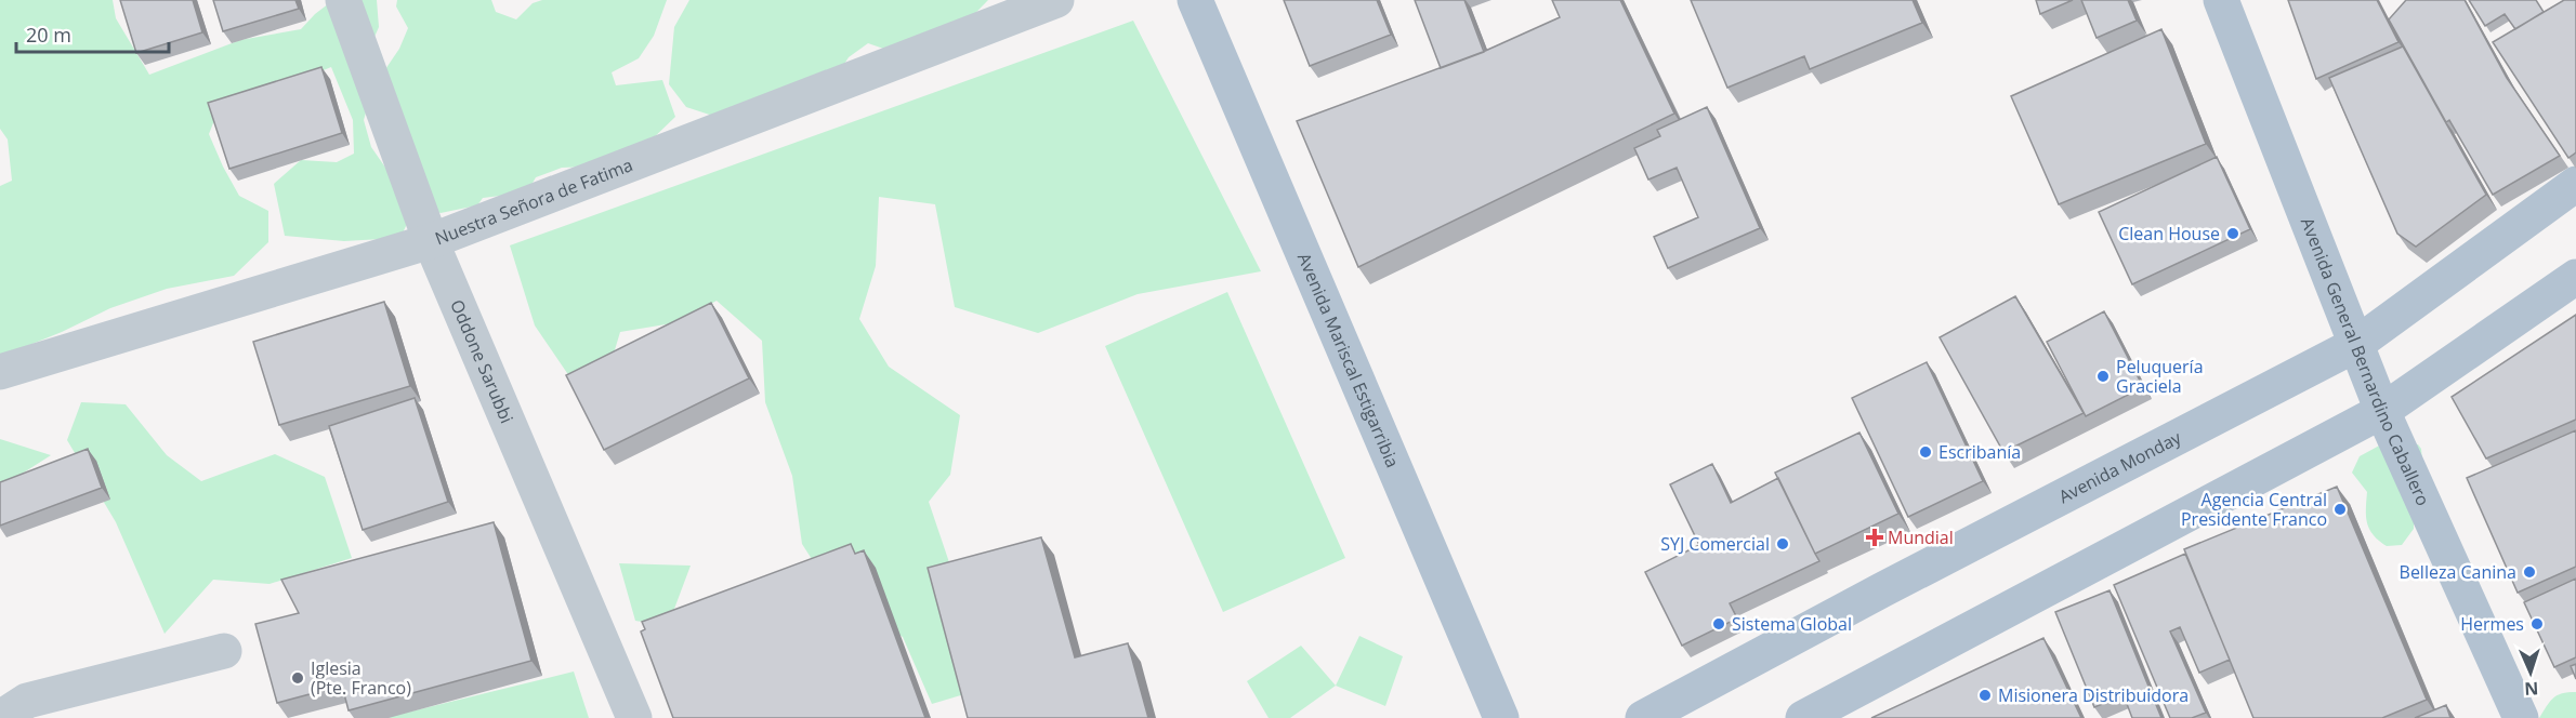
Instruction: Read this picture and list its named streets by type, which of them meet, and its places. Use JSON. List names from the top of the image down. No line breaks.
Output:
{"streets":{"main road":["Avenida Mariscal Estigarribia","Avenida General Bernardino Caballero","Avenida Monday"],"street":["Nuestra Señora de Fatima","Oddone Sarubbi"]},"crossings":[["Nuestra Señora de Fatima","Oddone Sarubbi"],["Avenida General Bernardino Caballero","Avenida Monday"]],"places":{"other":["Clean House","Peluquería Graciela","Escribanía","Agencia Central Presidente Franco","SYJ Comercial","Belleza Canina","Sistema Global","Hermes","Iglesia (Pte. Franco)","Misionera Distribuidora"],"health":["Mundial"]},"scale_bar":"20 m","north":"bottom"}
